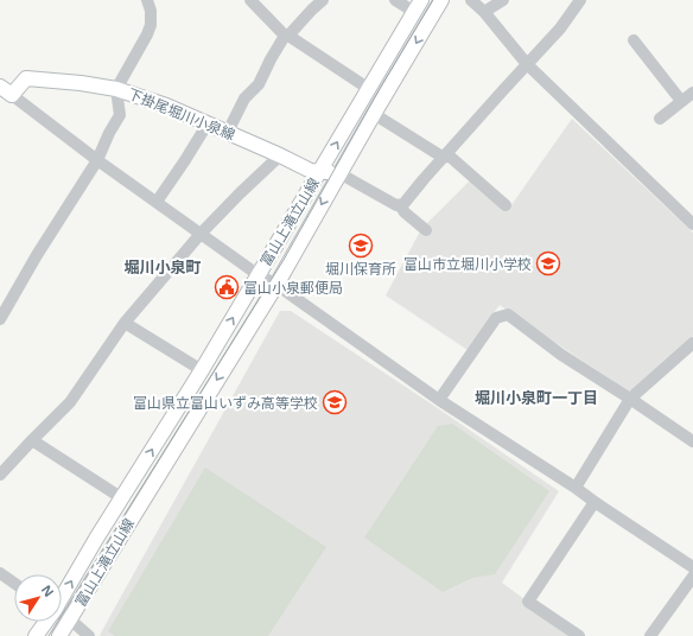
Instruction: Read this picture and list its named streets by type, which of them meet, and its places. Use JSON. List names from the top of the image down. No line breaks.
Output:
{"streets":{"main road":["下掛尾堀川小泉線","富山上滝立山線"]},"crossings":[["下掛尾堀川小泉線","富山上滝立山線"]],"districts":["堀川小泉町","堀川小泉町一丁目"],"places":{"school or university":["堀川保育所","富山市立堀川小学校","富山県立富山いずみ高等学校"],"public building":["富山小泉郵便局"]},"north":"top right"}
